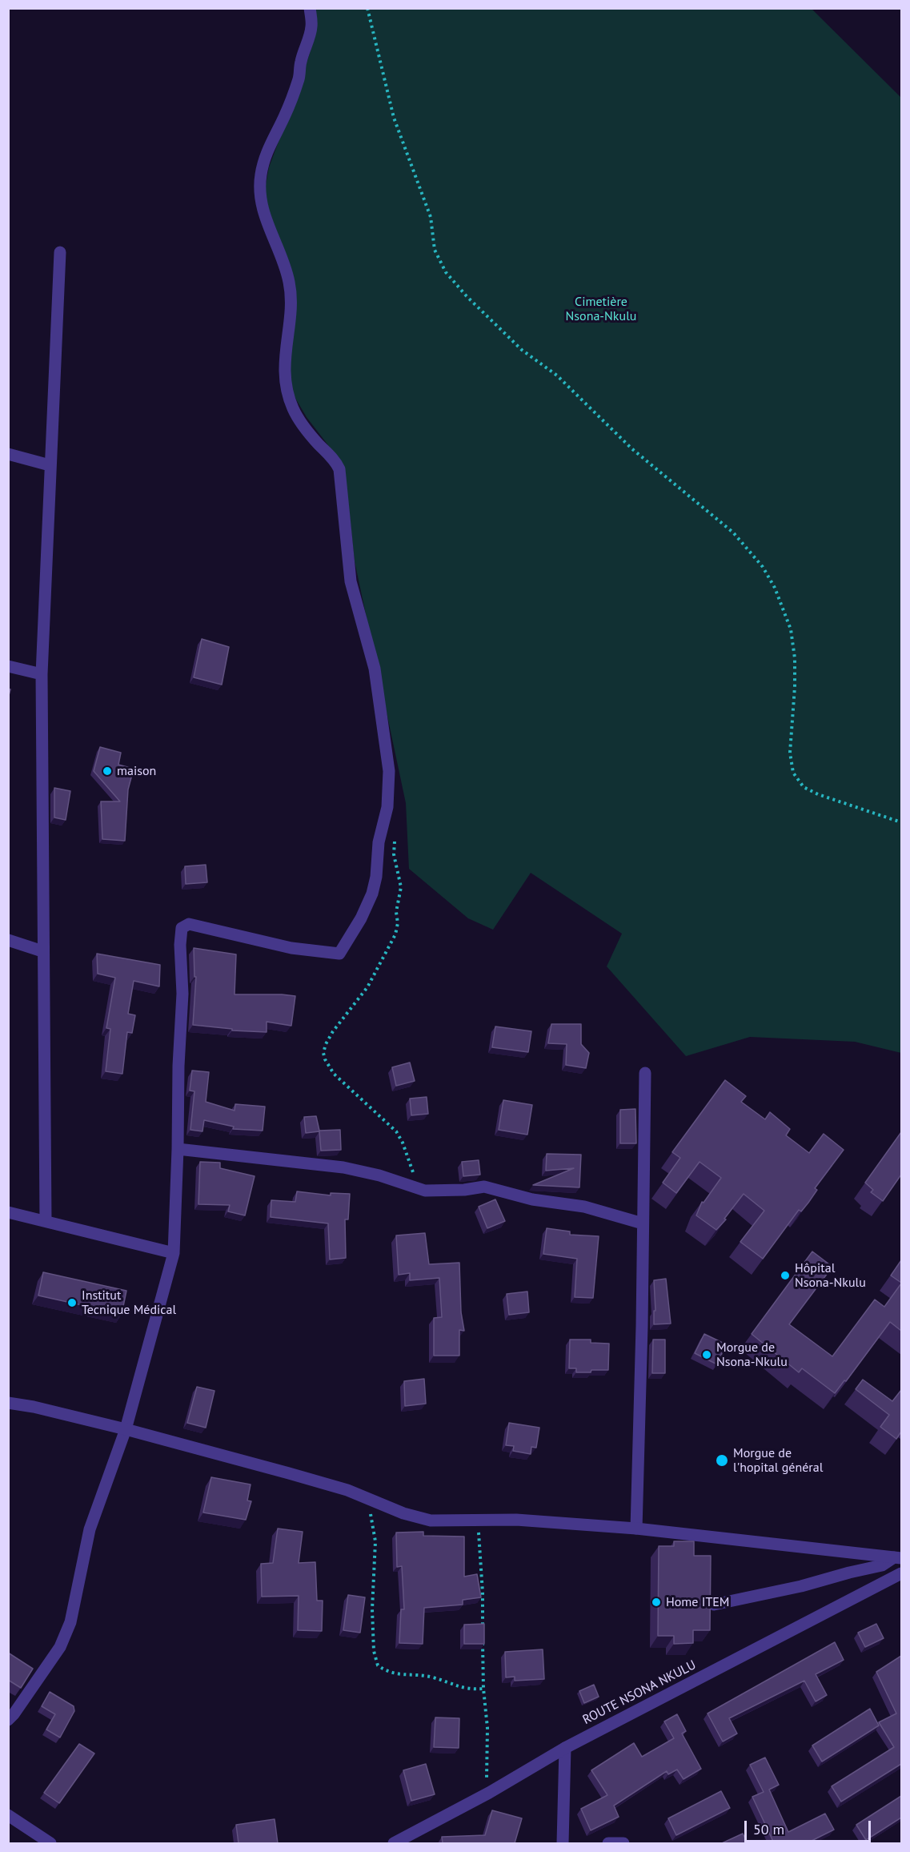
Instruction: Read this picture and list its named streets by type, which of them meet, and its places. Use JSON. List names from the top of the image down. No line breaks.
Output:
{"streets":{"street":["ROUTE NSONA NKULU"]},"parks":["Cimetière Nsona-Nkulu"],"places":["maison","Hôpital Nsona-Nkulu","Institut Tecnique Médical","Morgue de Nsona-Nkulu","Morgue de l'hopital général","Home ITEM"],"scale_bar":"50 m"}
